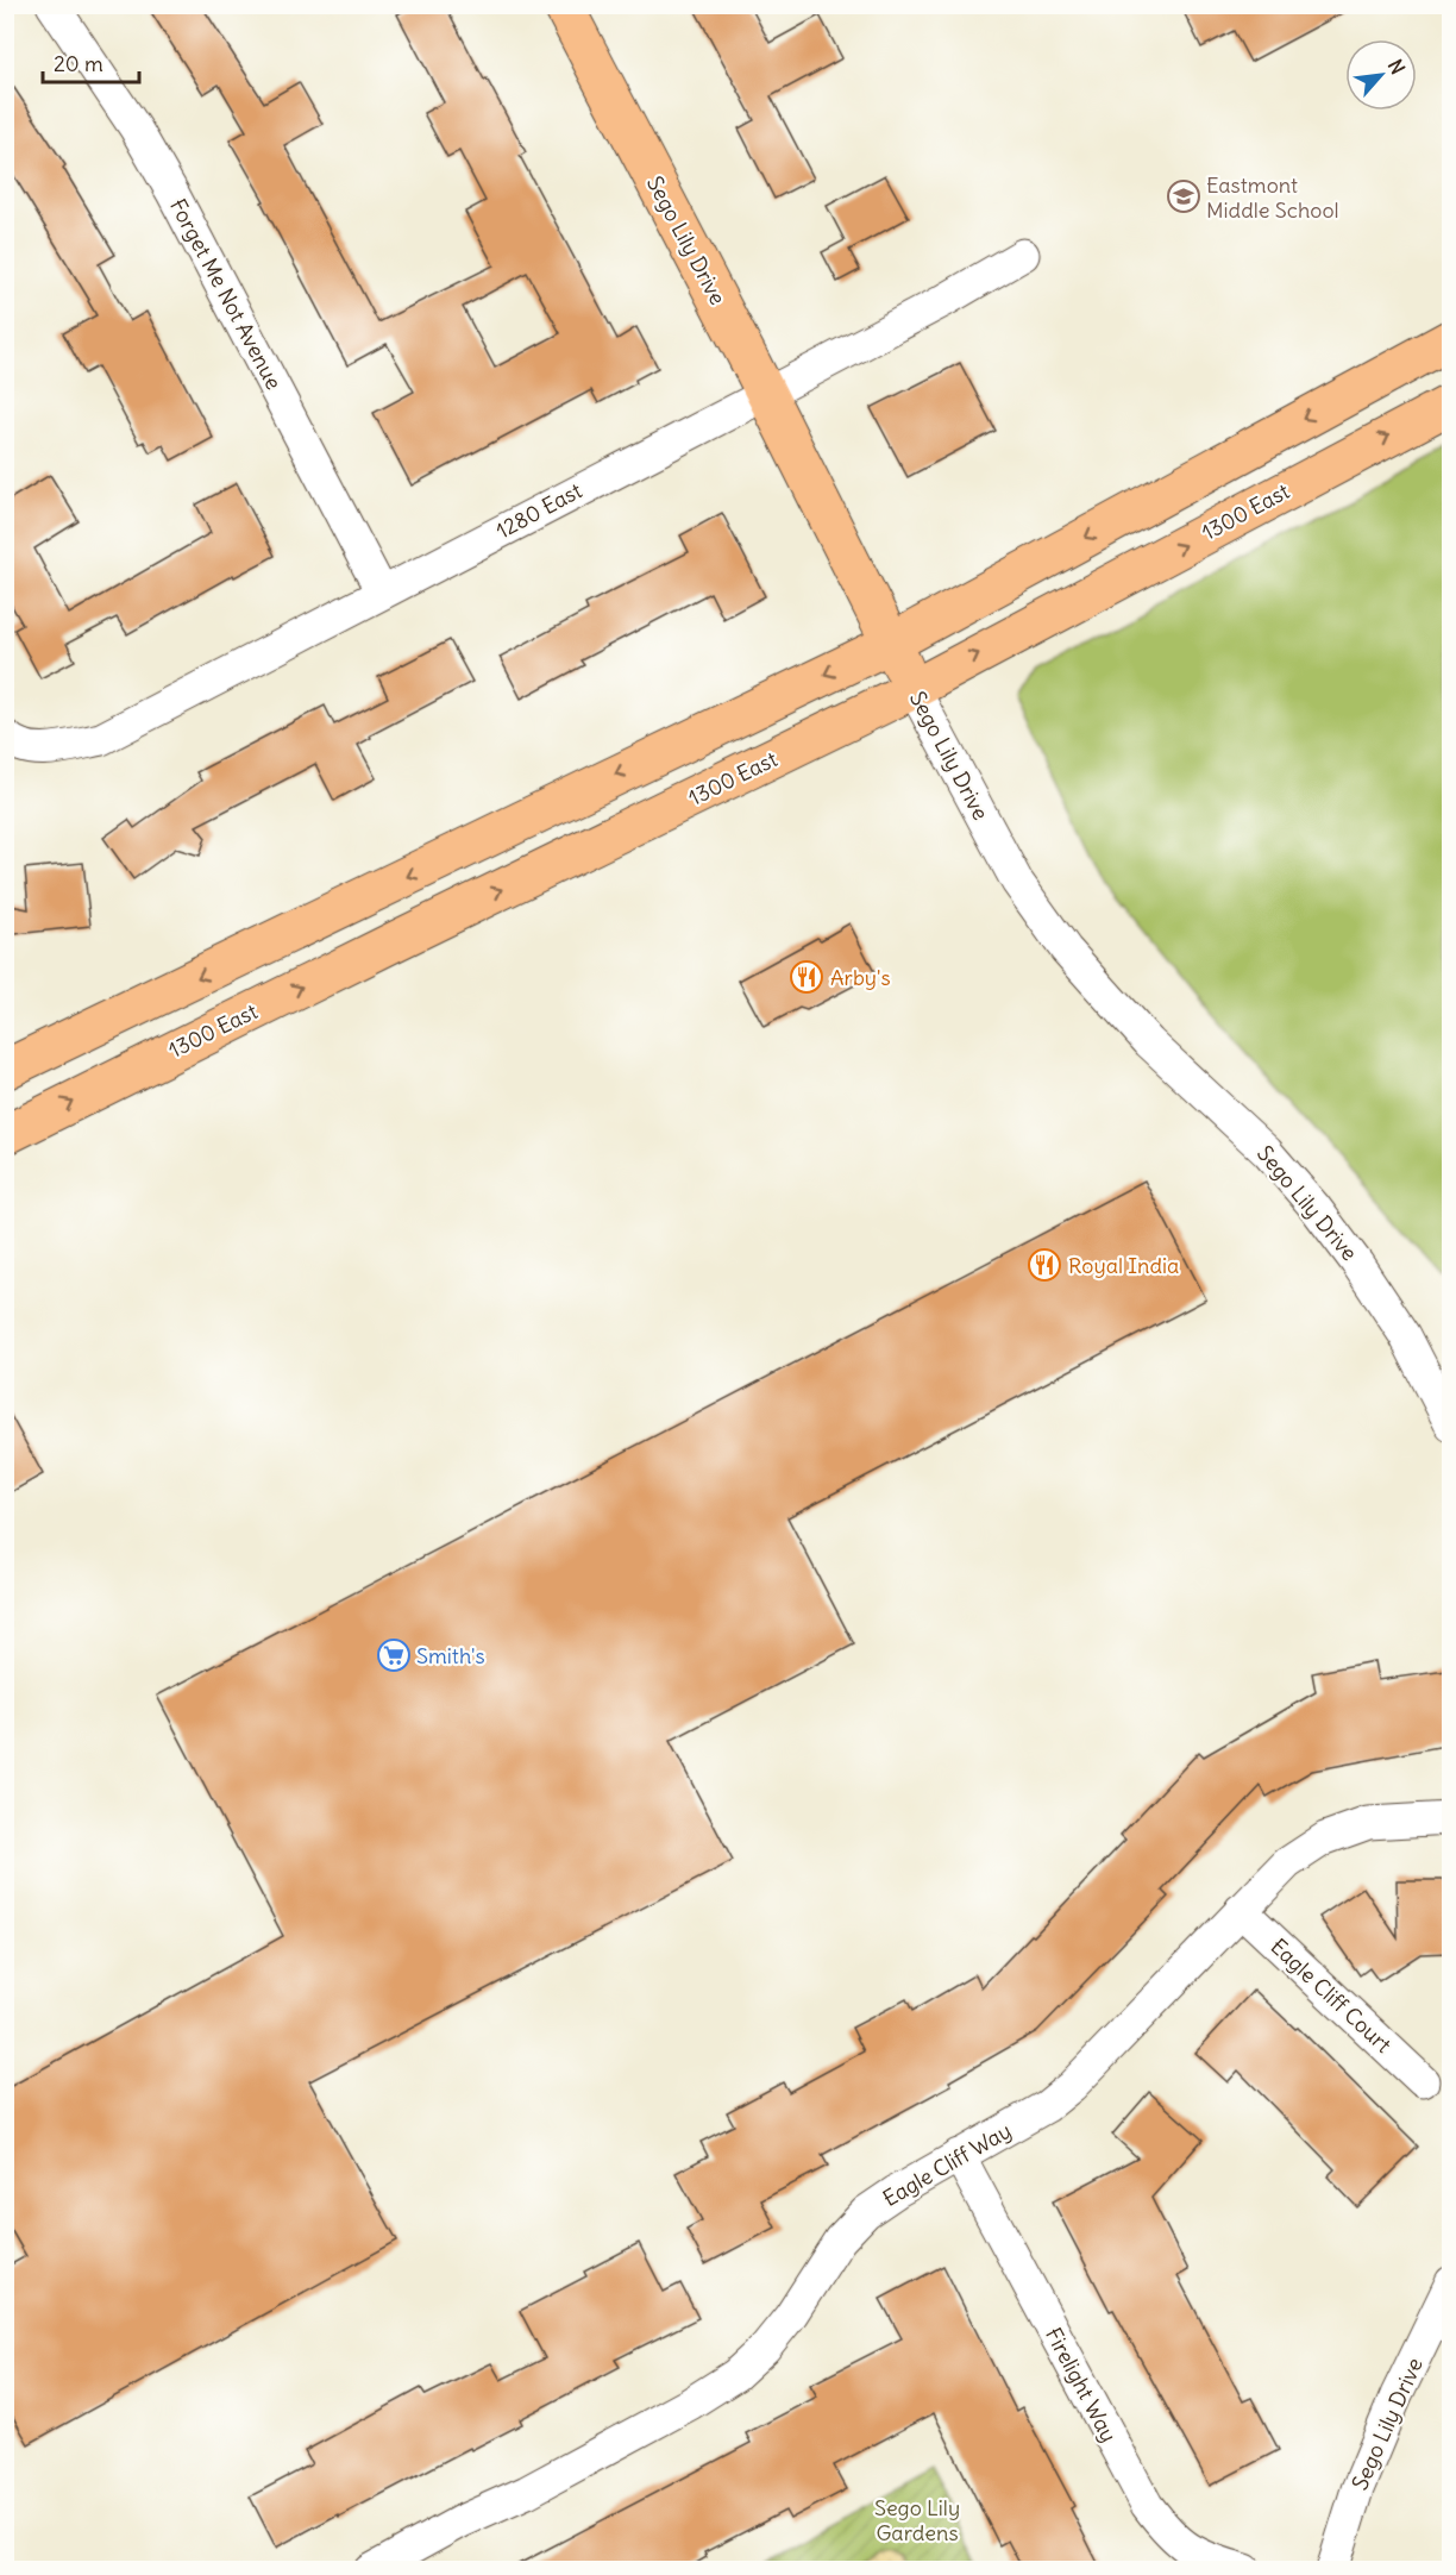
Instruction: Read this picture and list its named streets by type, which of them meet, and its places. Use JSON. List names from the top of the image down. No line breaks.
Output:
{"streets":{"main road":["Sego Lily Drive","1300 East"],"street":["Forget Me Not Avenue","1280 East","Eagle Cliff Court","Eagle Cliff Way","Firelight Way"]},"crossings":[["Sego Lily Drive","1280 East"],["Sego Lily Drive","1300 East"],["Forget Me Not Avenue","1280 East"],["Eagle Cliff Court","Eagle Cliff Way"],["Eagle Cliff Way","Firelight Way"]],"parks":["Sego Lily Gardens"],"places":{"school or university":["Eastmont Middle School"],"restaurant":["Arby's","Royal India"],"supermarket":["Smith's"]},"scale_bar":"20 m","north":"top right"}
